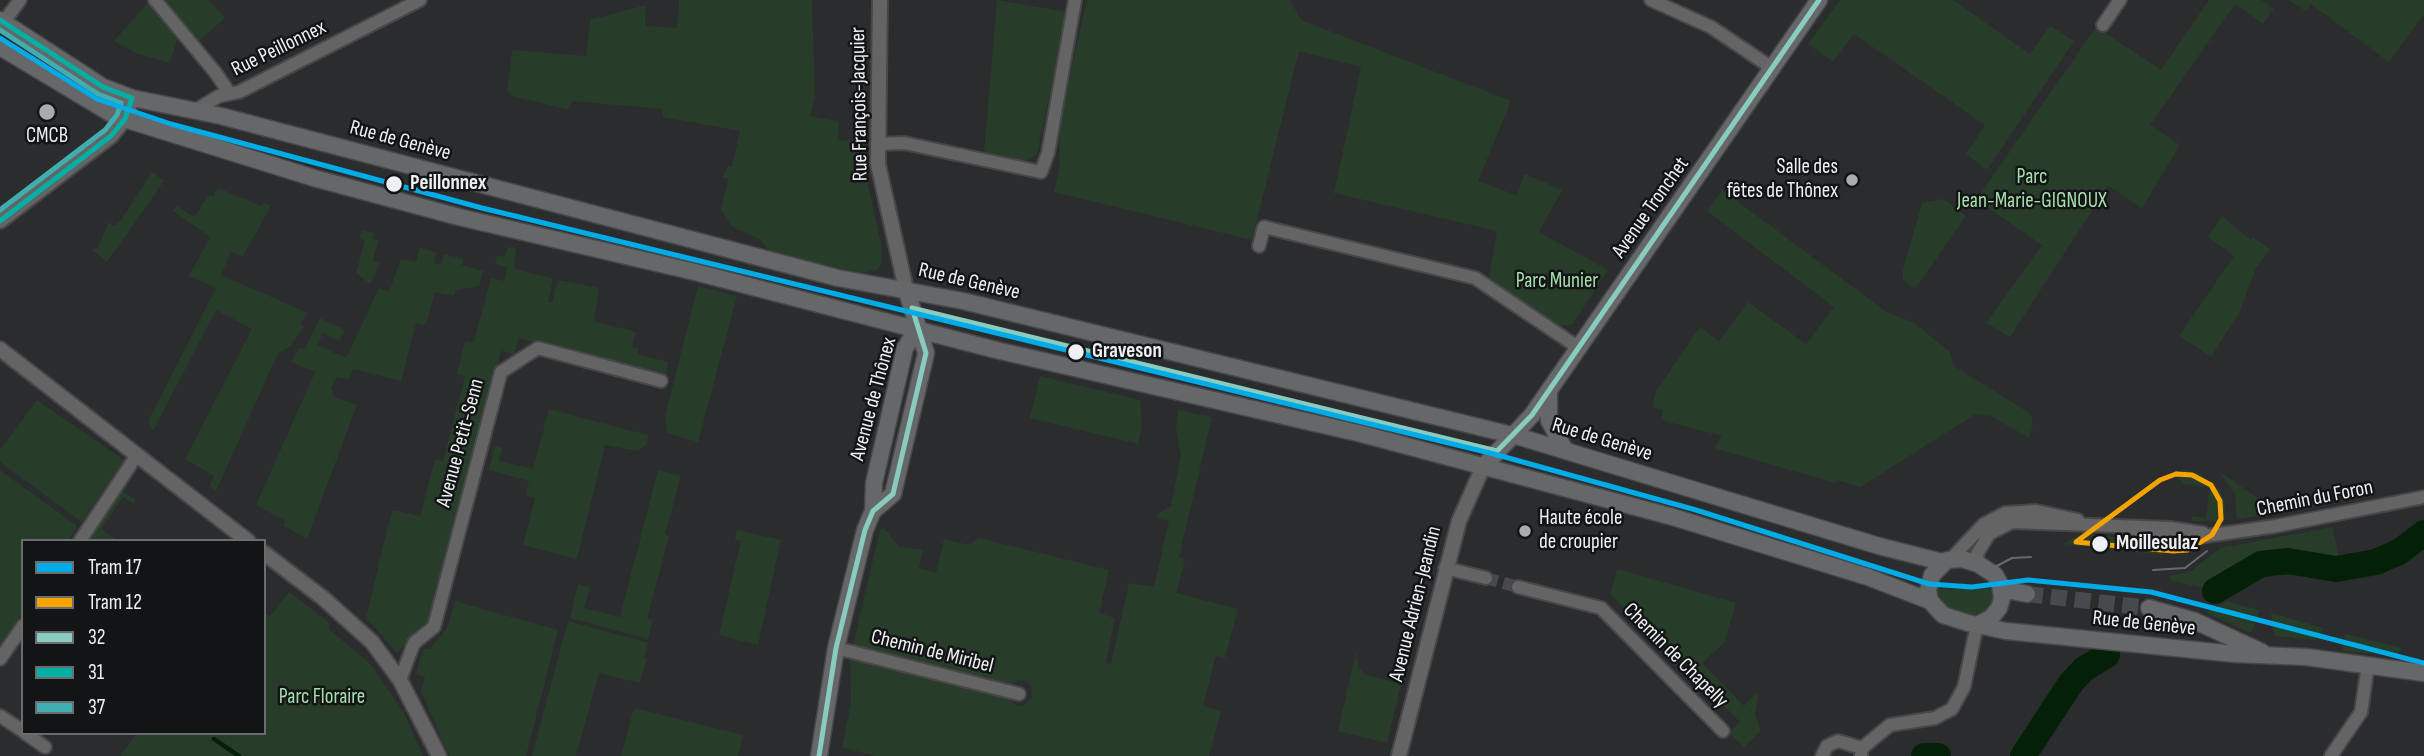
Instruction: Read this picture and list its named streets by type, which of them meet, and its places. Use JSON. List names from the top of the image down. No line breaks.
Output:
{"streets":{"main road":["Rue de Genève","Avenue Tronchet","Avenue de Thônex"],"street":["Rue Peillonnex","Rue François-Jacquier","Avenue Petit-Senn","Chemin du Foron","Avenue Adrien-Jeandin","Chemin de Miribel","Chemin de Chapelly"]},"crossings":[["Rue Peillonnex","Rue de Genève"],["Rue François-Jacquier","Rue de Genève"],["Rue de Genève","Avenue Tronchet"],["Rue de Genève","Avenue de Thônex"],["Rue de Genève","Chemin du Foron"],["Rue de Genève","Avenue Adrien-Jeandin"],["Avenue Tronchet","Avenue Adrien-Jeandin"],["Avenue de Thônex","Chemin de Miribel"]],"parks":["Parc Jean-Marie-GIGNOUX","Parc Munier","Parc Floraire"],"places":["CMCB","Salle des fêtes de Thônex","Peillonnex","Graveson","Haute école de croupier","Moillesulaz"],"lines":["transit line 32","transit line 31","transit line 37","tram line 17","tram line 12"],"legend":["Tram 17","Tram 12","32","31","37"]}
